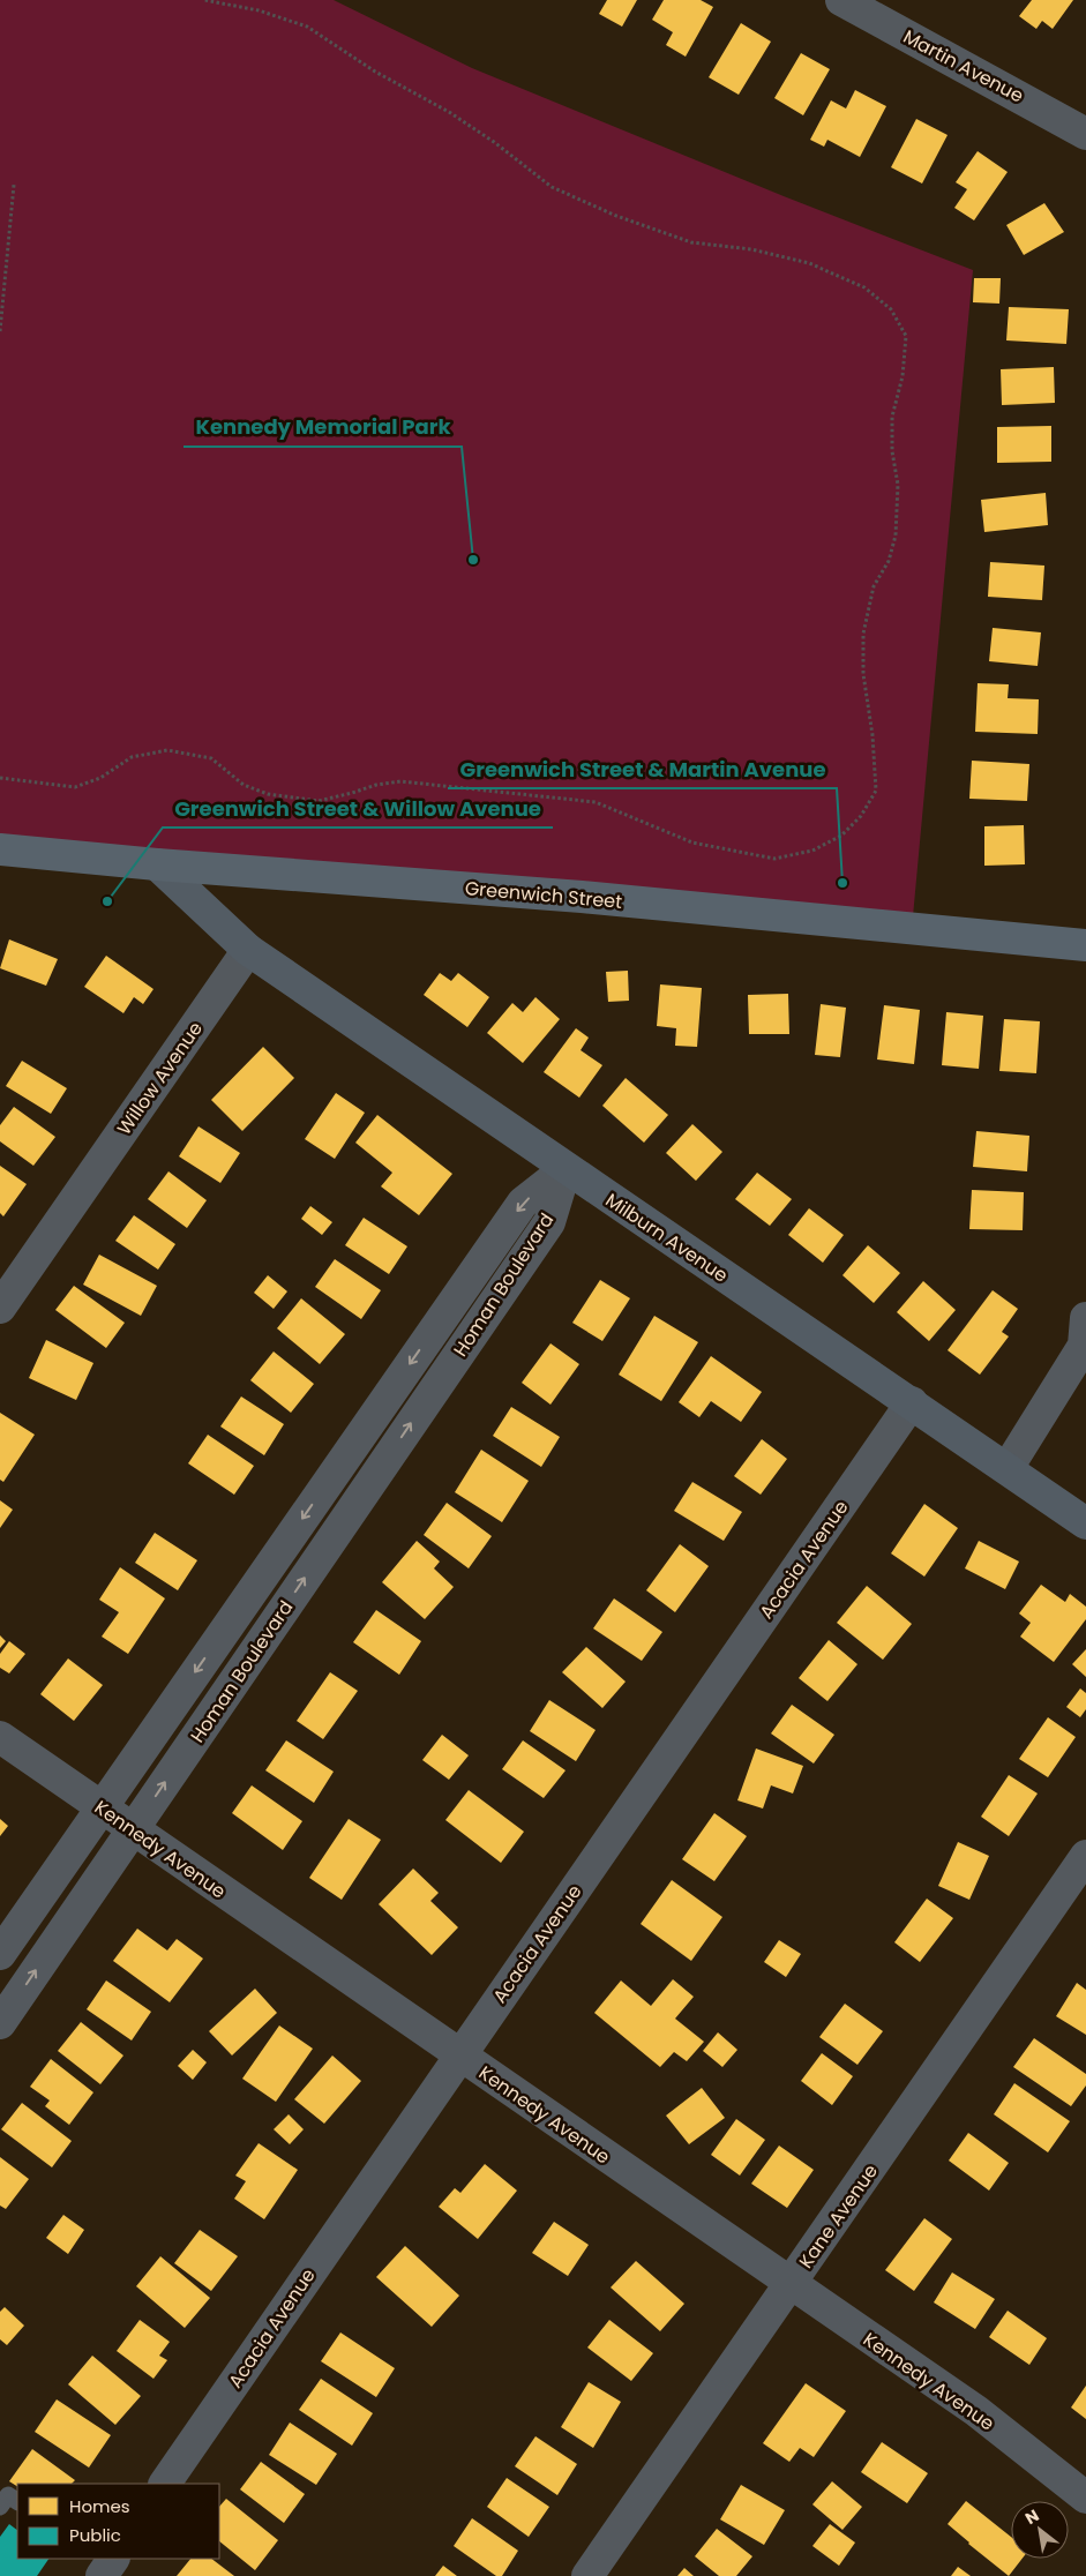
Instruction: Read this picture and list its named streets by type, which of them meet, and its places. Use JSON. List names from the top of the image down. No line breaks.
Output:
{"streets":{"main road":["Greenwich Street"],"street":["Martin Avenue","Willow Avenue","Milburn Avenue","Homan Boulevard","Acacia Avenue","Kennedy Avenue","Kane Avenue"]},"crossings":[["Willow Avenue","Milburn Avenue"],["Milburn Avenue","Homan Boulevard"],["Milburn Avenue","Acacia Avenue"],["Homan Boulevard","Kennedy Avenue"],["Acacia Avenue","Kennedy Avenue"],["Kennedy Avenue","Kane Avenue"]],"places":["Kennedy Memorial Park","Greenwich Street & Martin Avenue","Greenwich Street & Willow Avenue"],"legend":["Homes","Public"],"north":"top left"}
